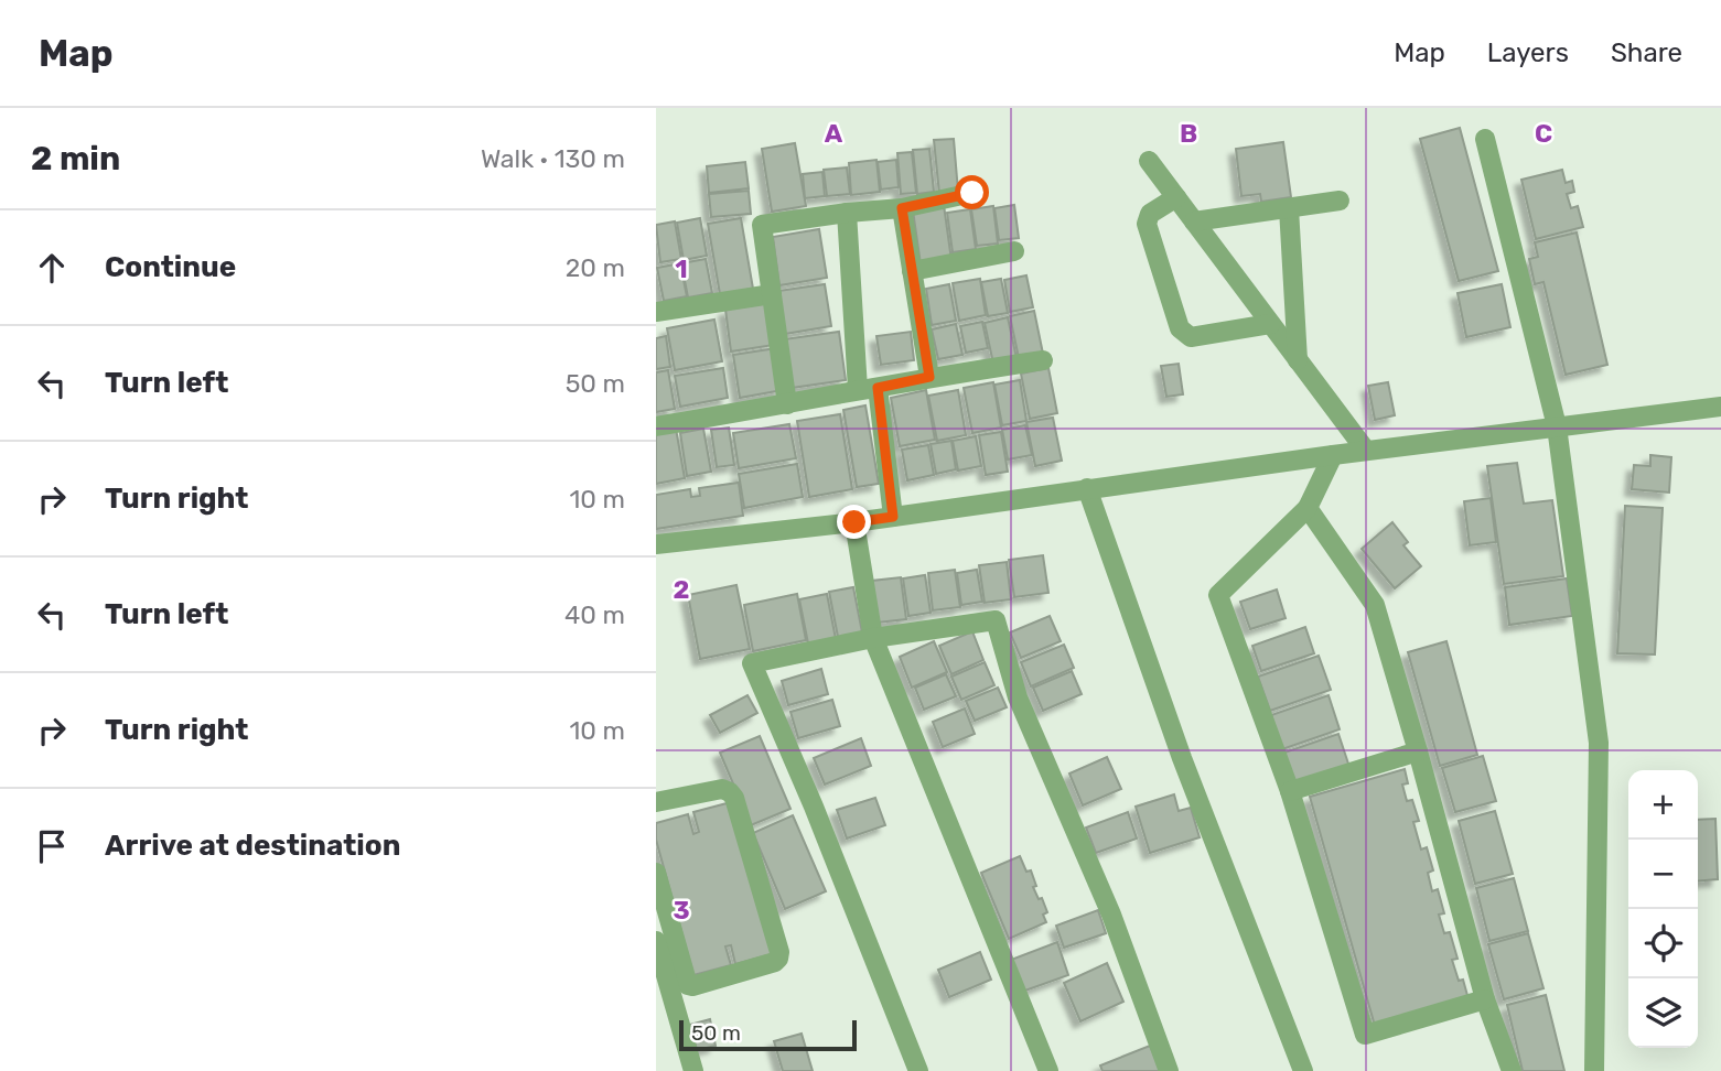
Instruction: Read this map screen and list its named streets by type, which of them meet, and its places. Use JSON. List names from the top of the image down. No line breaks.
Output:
{"scale_bar":"50 m","page":{"header":"Map","nav":["Map","Layers","Share"],"heading":["2 min","Walk · 130 m"],"list":[["Continue","20 m"],["Turn left","50 m"],["Turn right","10 m"],["Turn left","40 m"],["Turn right","10 m"],"Arrive at destination"],"map_buttons":["+","−"],"scale":"50 m"},"grid":{"columns":["A","B","C"],"rows":["1","2","3"]}}
